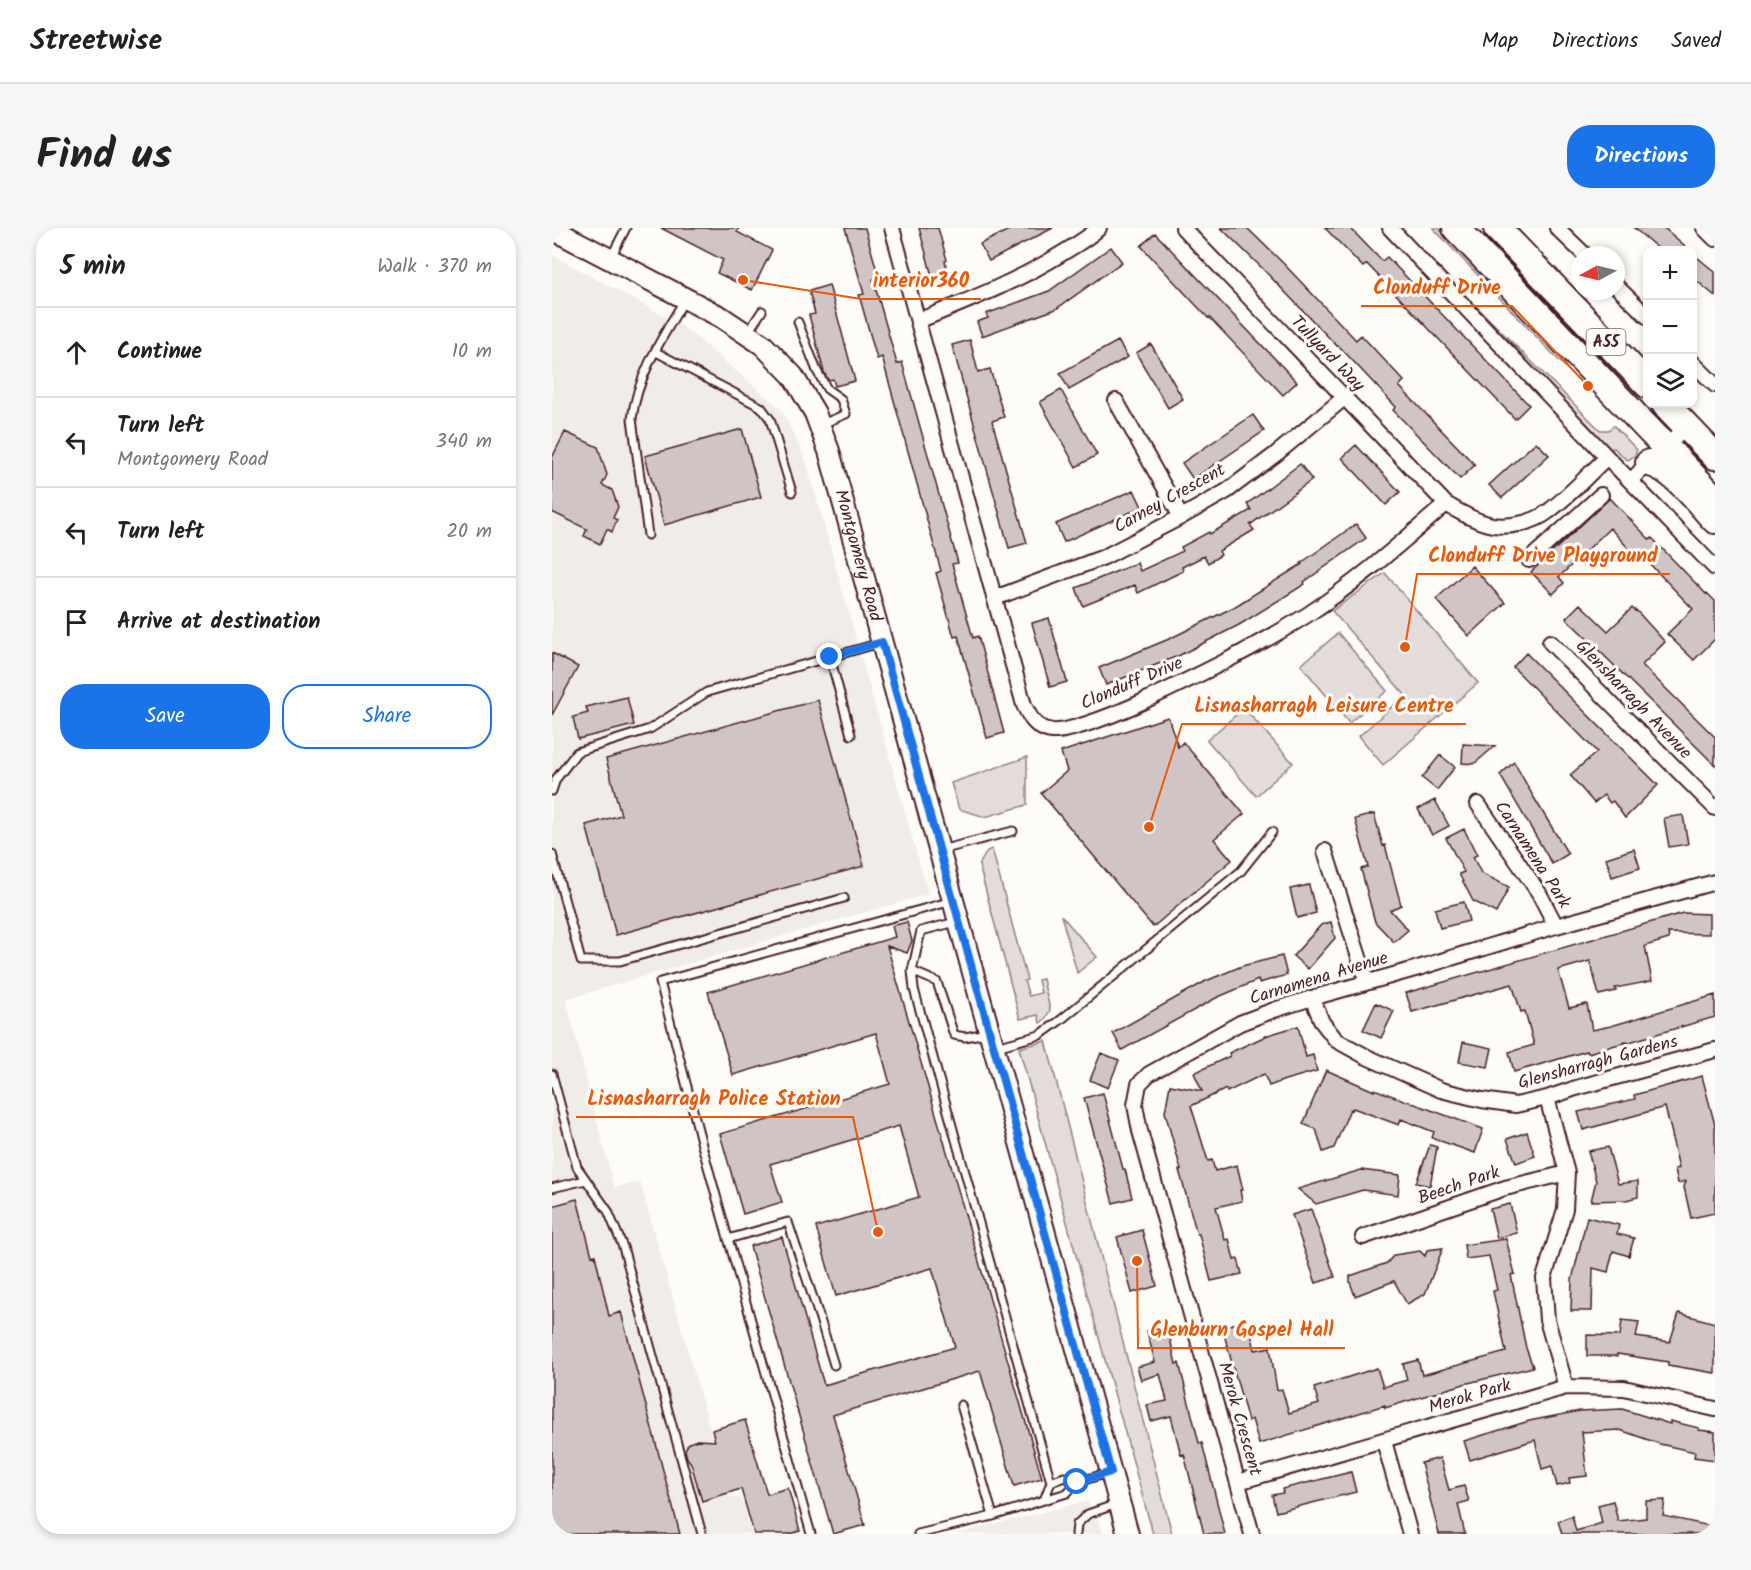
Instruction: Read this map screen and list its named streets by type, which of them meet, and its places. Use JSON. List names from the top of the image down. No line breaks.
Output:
{"streets":{"highway":["A55"],"street":["Tullyard Way","Carney Crescent","Montgomery Road","Clonduff Drive","Glensharragh Avenue","Carnamena Park","Carnamena Avenue","Glensharragh Gardens","Beech Park","Merok Park","Merok Crescent"]},"crossings":[["Tullyard Way","Carney Crescent"],["Tullyard Way","Clonduff Drive"],["Carney Crescent","Clonduff Drive"],["Carnamena Park","Carnamena Avenue"],["Carnamena Avenue","Glensharragh Gardens"],["Carnamena Avenue","Merok Crescent"],["Merok Park","Merok Crescent"]],"places":["interior360","Clonduff Drive","Clonduff Drive Playground","Lisnasharragh Leisure Centre","Lisnasharragh Police Station","Glenburn Gospel Hall"],"north":"left","page":{"header":"Streetwise","nav":["Map","Directions","Saved"],"title":"Find us","buttons":["Directions",["Save","Share"]],"heading":["5 min","Walk · 370 m"],"map_buttons":["+","−"],"list":[["Continue","10 m"],["Turn left","Montgomery Road","340 m"],["Turn left","20 m"],"Arrive at destination"]}}
